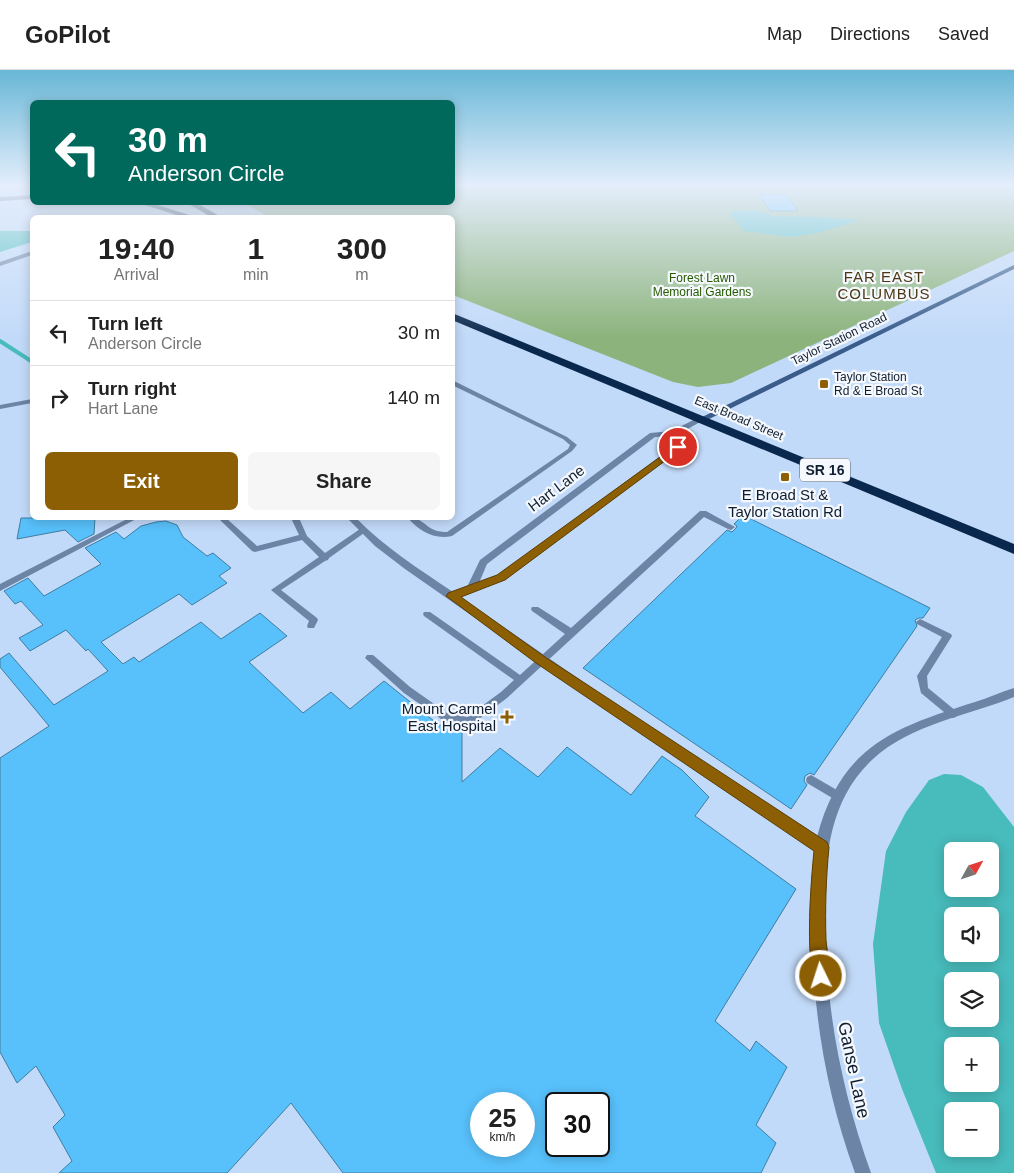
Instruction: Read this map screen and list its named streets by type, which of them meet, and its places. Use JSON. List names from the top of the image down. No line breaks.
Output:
{"streets":{"highway":["East Broad Street","SR 16"],"main road":["Taylor Station Road"],"street":["Hart Lane","Ganse Lane"]},"crossings":[["Taylor Station Road","East Broad Street"],["Taylor Station Road","Hart Lane"],["East Broad Street","Hart Lane"]],"districts":["FAR EAST COLUMBUS"],"parks":["Forest Lawn Memorial Gardens"],"places":{"transit":["Taylor Station Rd & E Broad St","E Broad St & Taylor Station Rd"],"health":["Mount Carmel East Hospital"]},"north":"top right","page":{"header":"GoPilot","nav":["Map","Directions","Saved"],"turn":["30 m","Anderson Circle"],"eta":["19:40","Arrival","1","min","300","m"],"list":[{"name":"Turn left","note":"Anderson Circle","value":"30 m"},{"name":"Turn right","note":"Hart Lane","value":"140 m"}],"buttons":["Exit","Share"],"map_buttons":["+","−"],"speed":"25 km/h","limit":"30"}}
